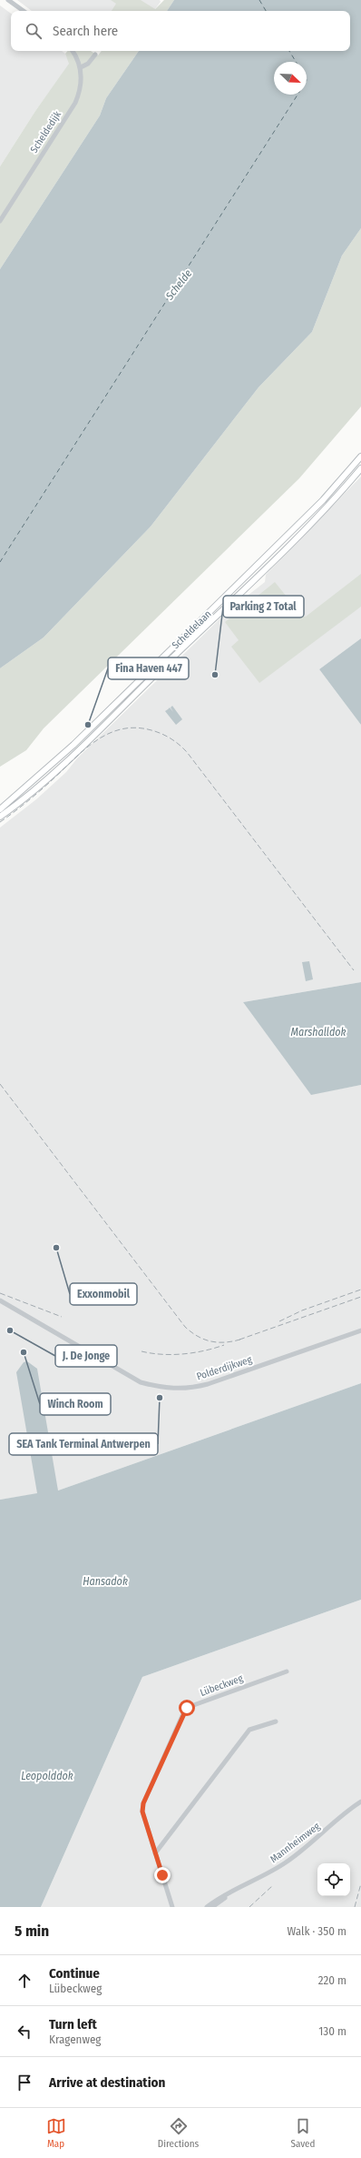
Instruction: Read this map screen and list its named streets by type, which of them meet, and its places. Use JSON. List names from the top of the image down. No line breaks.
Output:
{"streets":{"main road":["Scheldelaan"],"street":["Scheldedijk","Polderdijkweg","Lübeckweg","Mannheimweg"]},"water":["Schelde","Marshalldok","Hansadok","Leopolddok"],"places":["Parking 2 Total","Fina Haven 447","Exxonmobil","J. De Jonge","Winch Room","SEA Tank Terminal Antwerpen"],"north":"bottom right","page":{"search":"Search here","heading":["5 min","Walk · 350 m"],"list":[["Continue","Lübeckweg","220 m"],["Turn left","Kragenweg","130 m"],"Arrive at destination"],"nav":["Map","Directions","Saved"]}}
